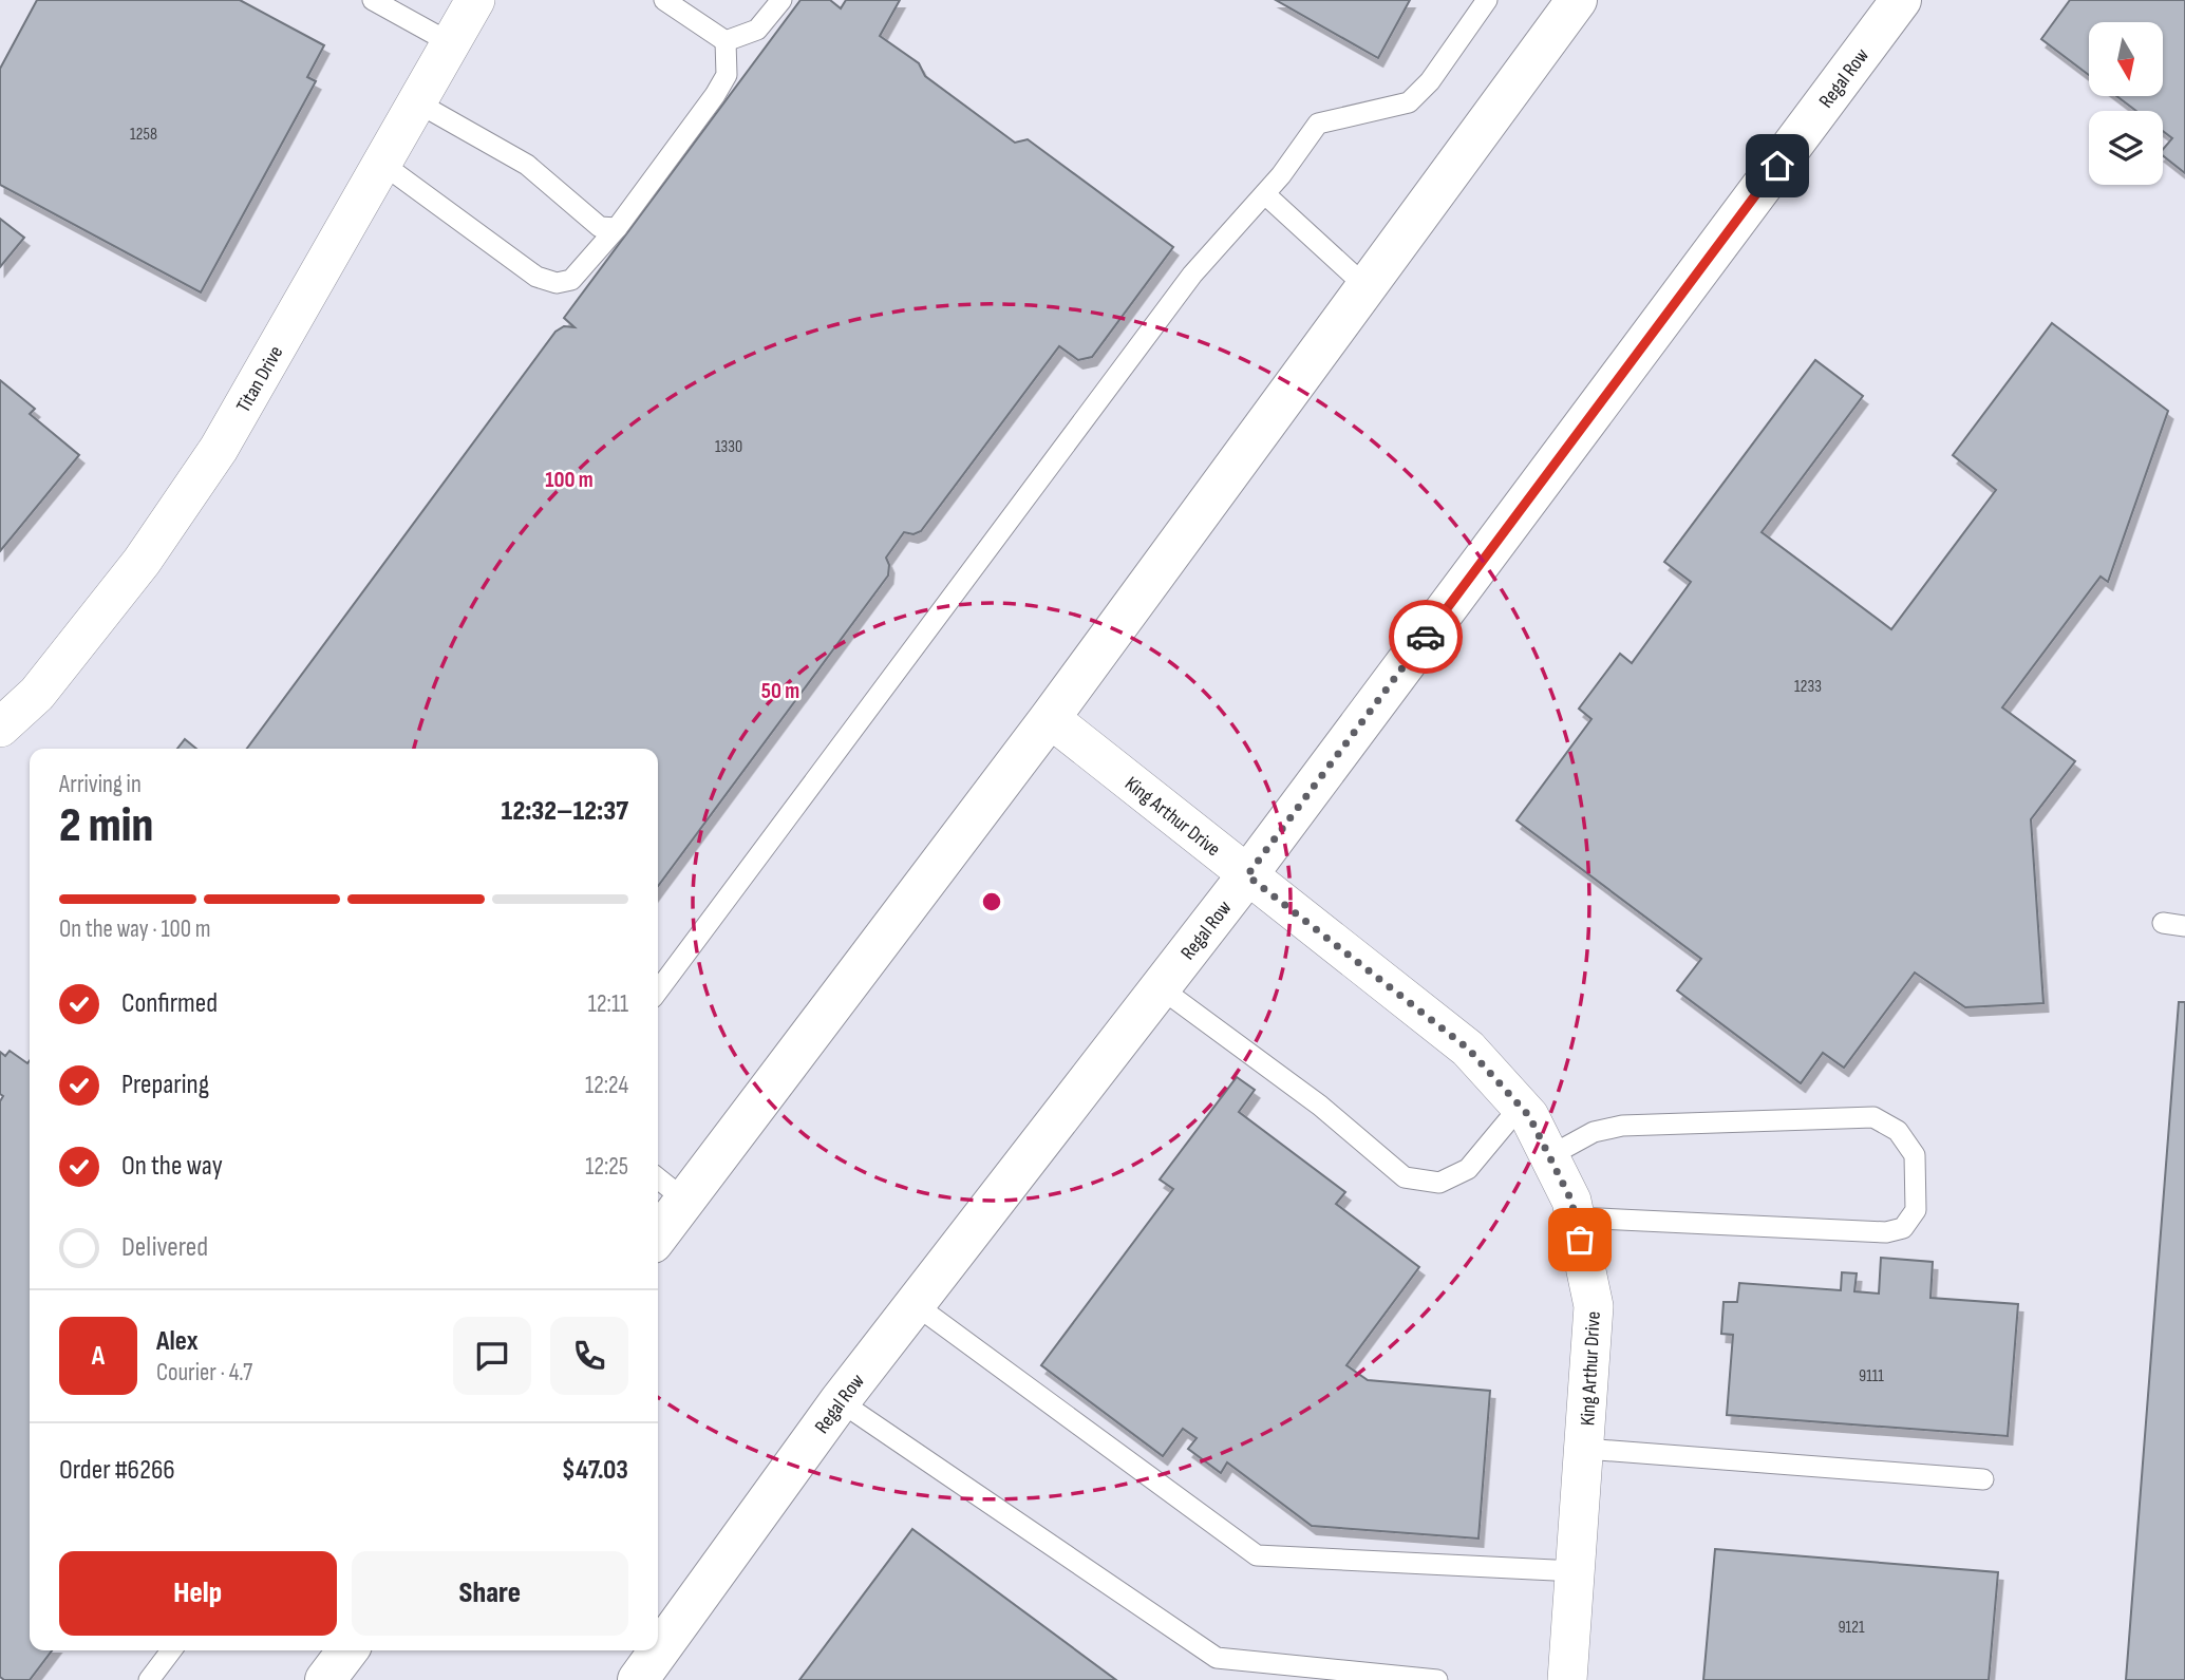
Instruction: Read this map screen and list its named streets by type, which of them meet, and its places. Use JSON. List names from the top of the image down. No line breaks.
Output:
{"streets":{"main road":["Regal Row"],"street":["Titan Drive","King Arthur Drive"]},"crossings":[["Regal Row","King Arthur Drive"]],"house_numbers":["1258","1330","1233","9111","9121"],"north":"bottom","page":{"heading":["2 min","Arriving in","12:32–12:37"],"panel":["Alex","Courier · 4.7","Order #6266","$47.03"],"bar":"On the way · 100 m","list":[["Confirmed","12:11"],["Preparing","12:24"],["On the way","12:25"],"Delivered"],"round":"A","buttons":["Help","Share"]},"rings":["100 m","50 m"]}
